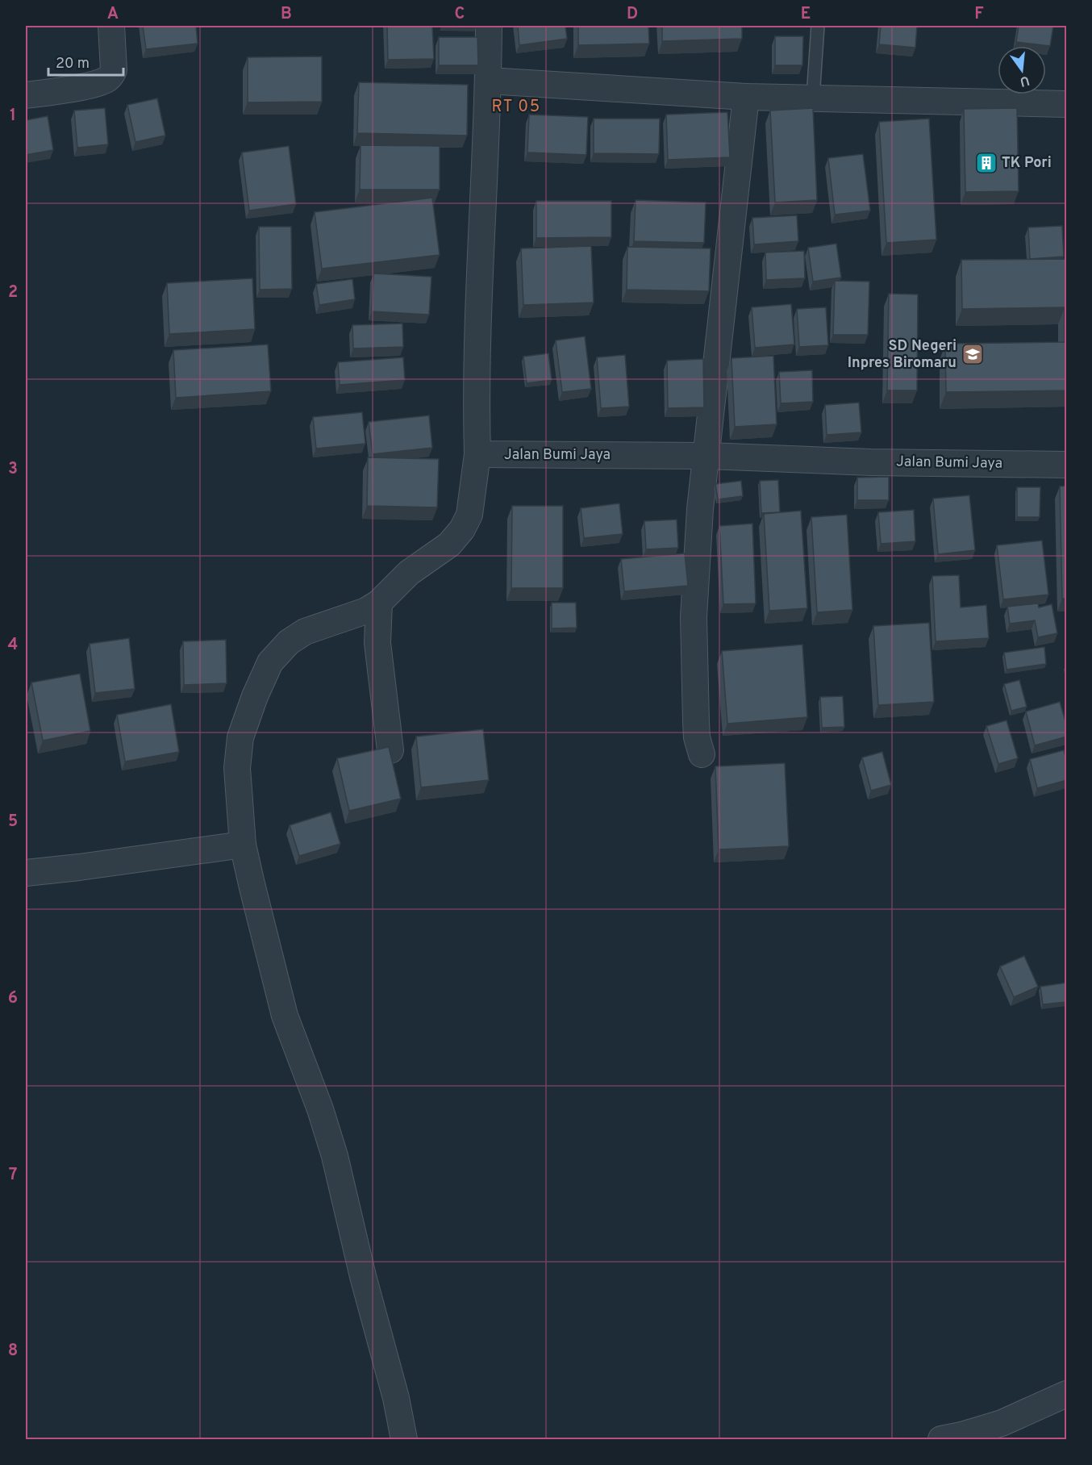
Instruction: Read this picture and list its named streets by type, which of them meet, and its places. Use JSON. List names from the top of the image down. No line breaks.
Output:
{"streets":{"street":["Jalan Bumi Jaya"]},"districts":["RT 05"],"places":{"building":["TK Pori"],"school or university":["SD Negeri Inpres Biromaru"]},"scale_bar":"20 m","north":"bottom","grid":{"columns":["A","B","C","D","E","F"],"rows":["1","2","3","4","5","6","7","8"]}}
